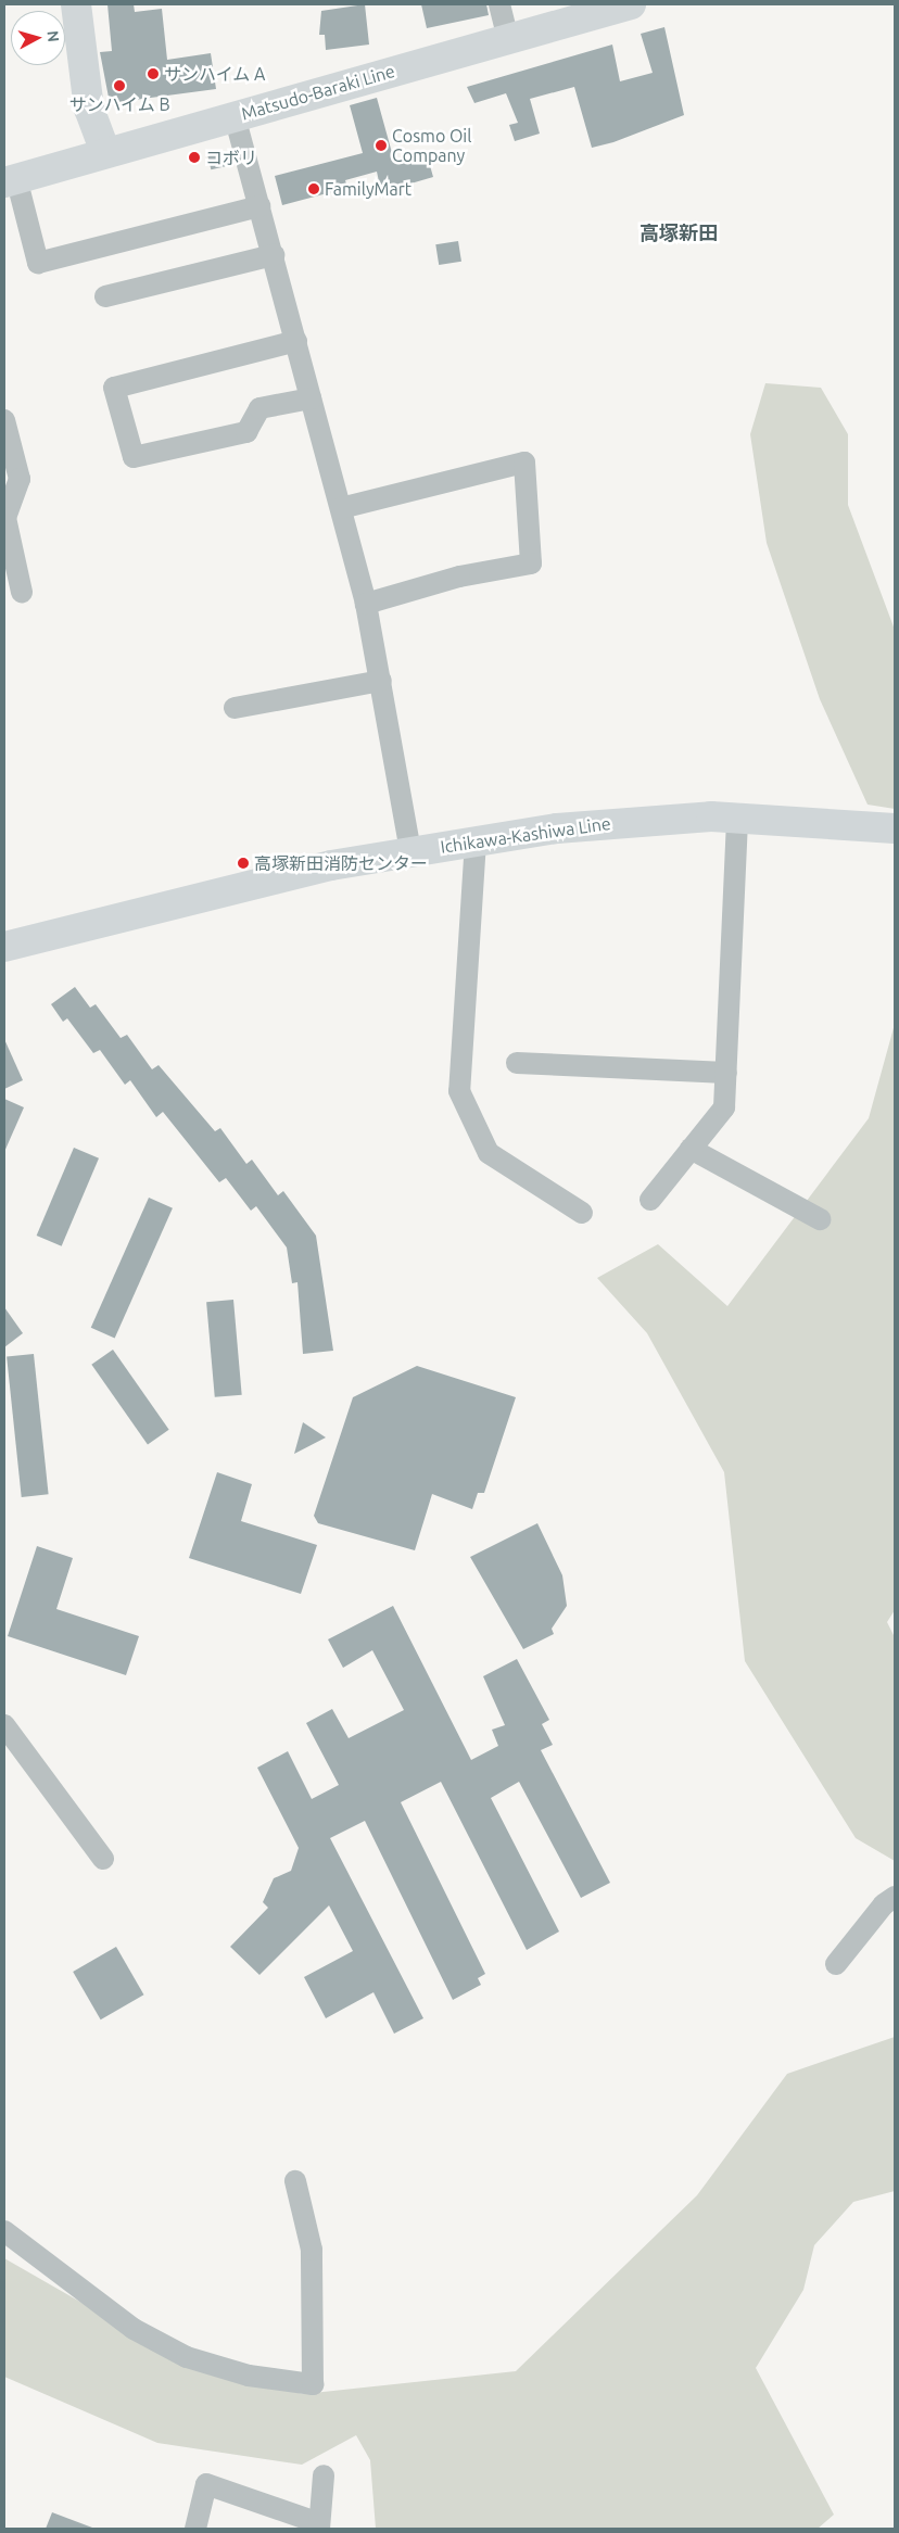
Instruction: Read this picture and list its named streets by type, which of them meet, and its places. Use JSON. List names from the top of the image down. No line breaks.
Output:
{"streets":{"main road":["Matsudo-Baraki Line","Ichikawa-Kashiwa Line"]},"districts":["高塚新田"],"places":["サンハイム A","サンハイム B","Cosmo Oil Company","コボリ","FamilyMart","高塚新田消防センター"],"north":"right"}
